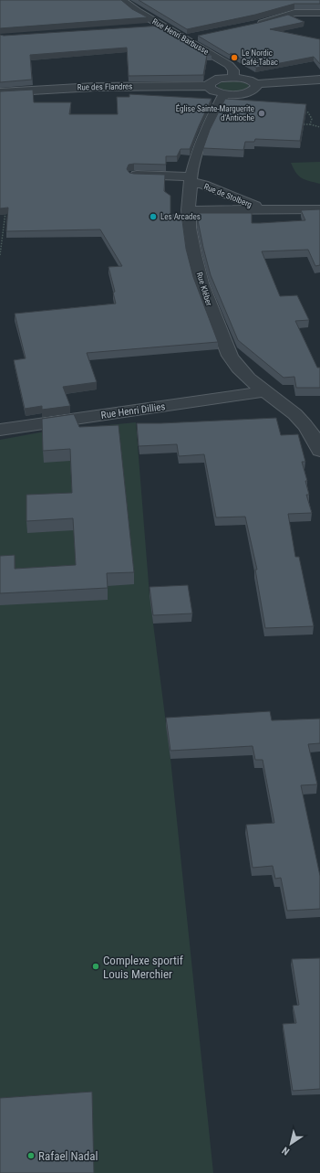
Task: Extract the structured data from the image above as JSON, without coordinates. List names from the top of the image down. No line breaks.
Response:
{"streets":{"street":["Rue Henri Barbusse","Rue des Flandres","Rue de Stolberg","Rue Kléber","Rue Henri Dillies"]},"crossings":[["Rue de Stolberg","Rue Kléber"],["Rue Kléber","Rue Henri Dillies"]],"places":["Le Nordic Café-Tabac","Église Sainte-Marguerite d'Antioche","Les Arcades","Complexe sportif Louis Merchier","Rafael Nadal"],"north":"bottom left"}
